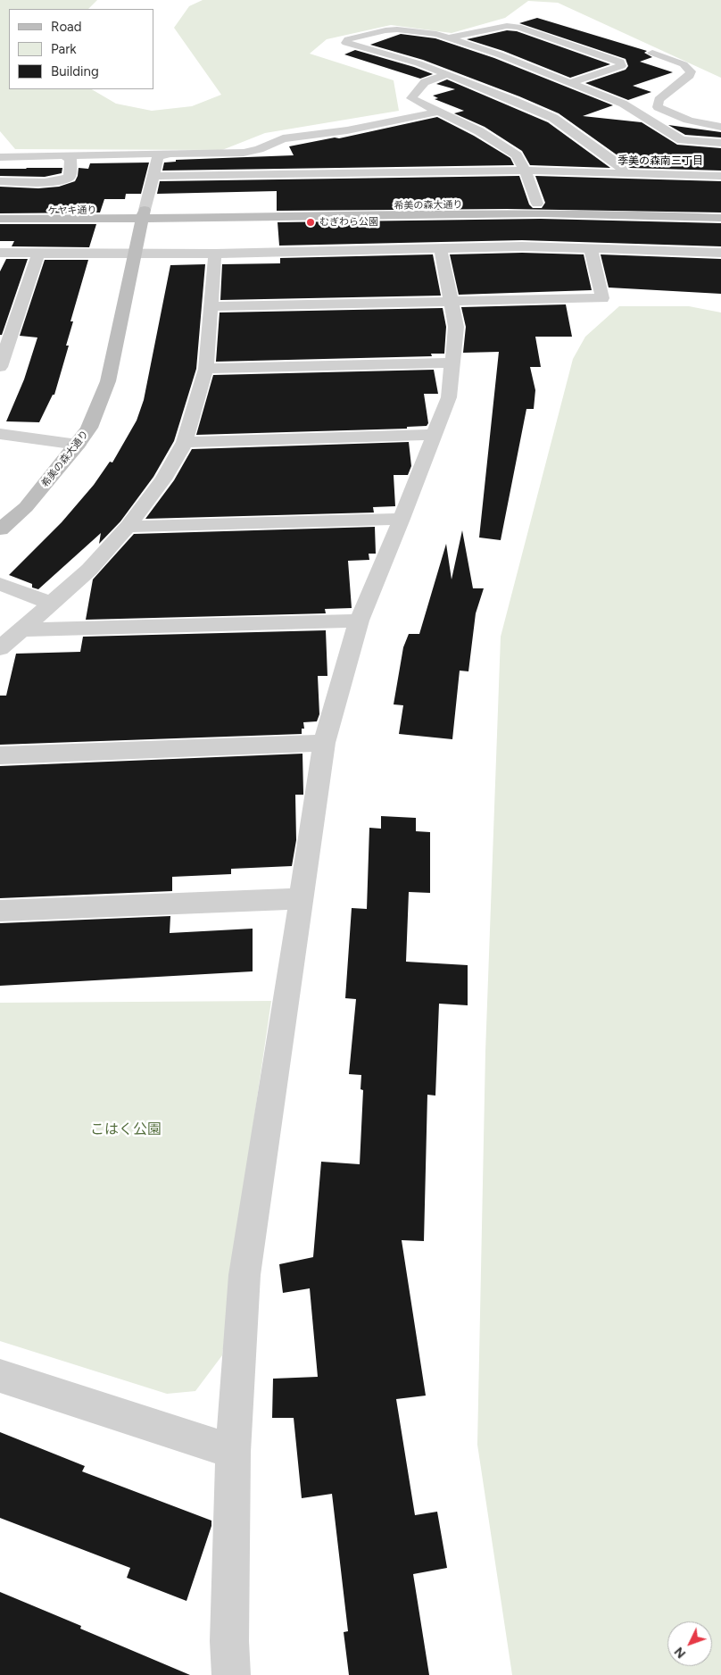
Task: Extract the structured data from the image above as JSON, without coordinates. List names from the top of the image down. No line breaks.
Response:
{"streets":{"street":["希美の森大通り","ケヤキ通り"]},"crossings":[["希美の森大通り","ケヤキ通り"]],"districts":["季美の森南三丁目"],"parks":["こはく公園"],"places":["むぎわら公園"],"legend":["Road","Park","Building"],"north":"bottom left"}
